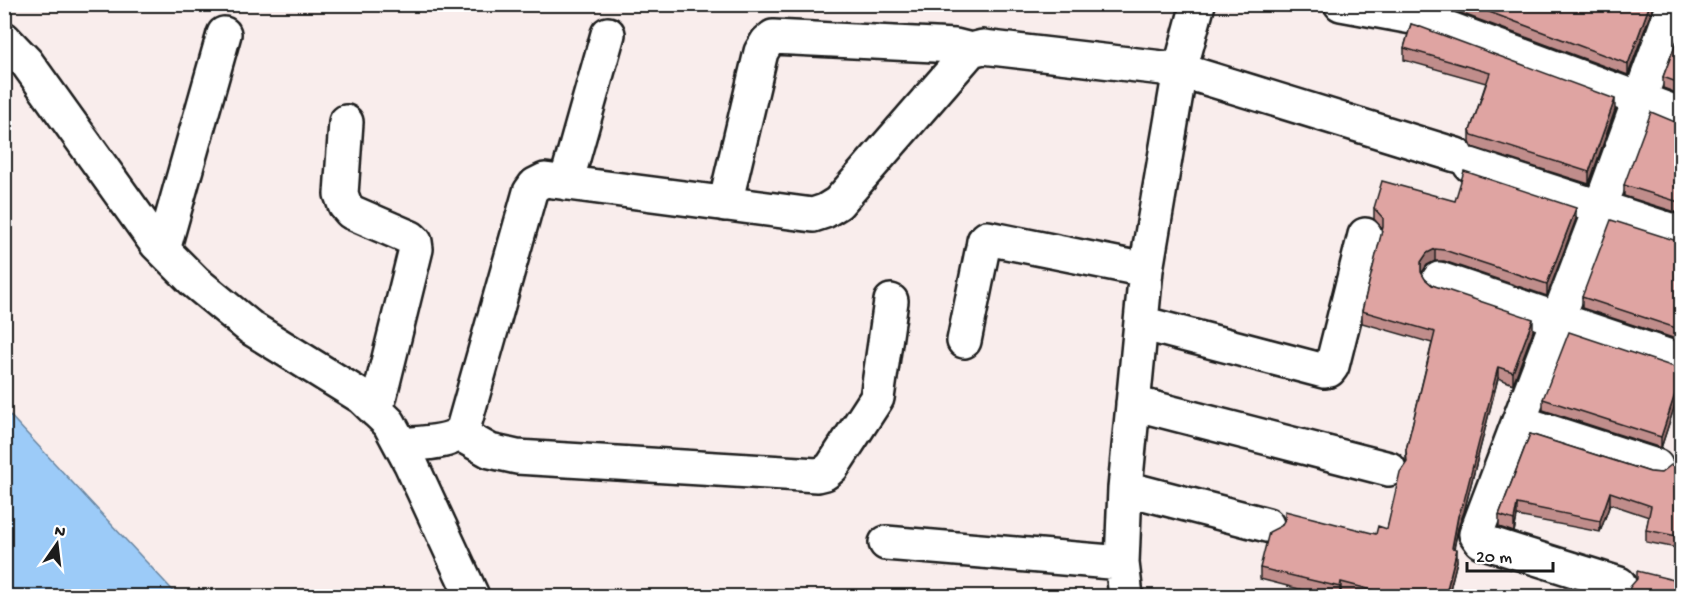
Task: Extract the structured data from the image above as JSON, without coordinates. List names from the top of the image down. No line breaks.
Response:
{"scale_bar":"20 m","north":"top"}
